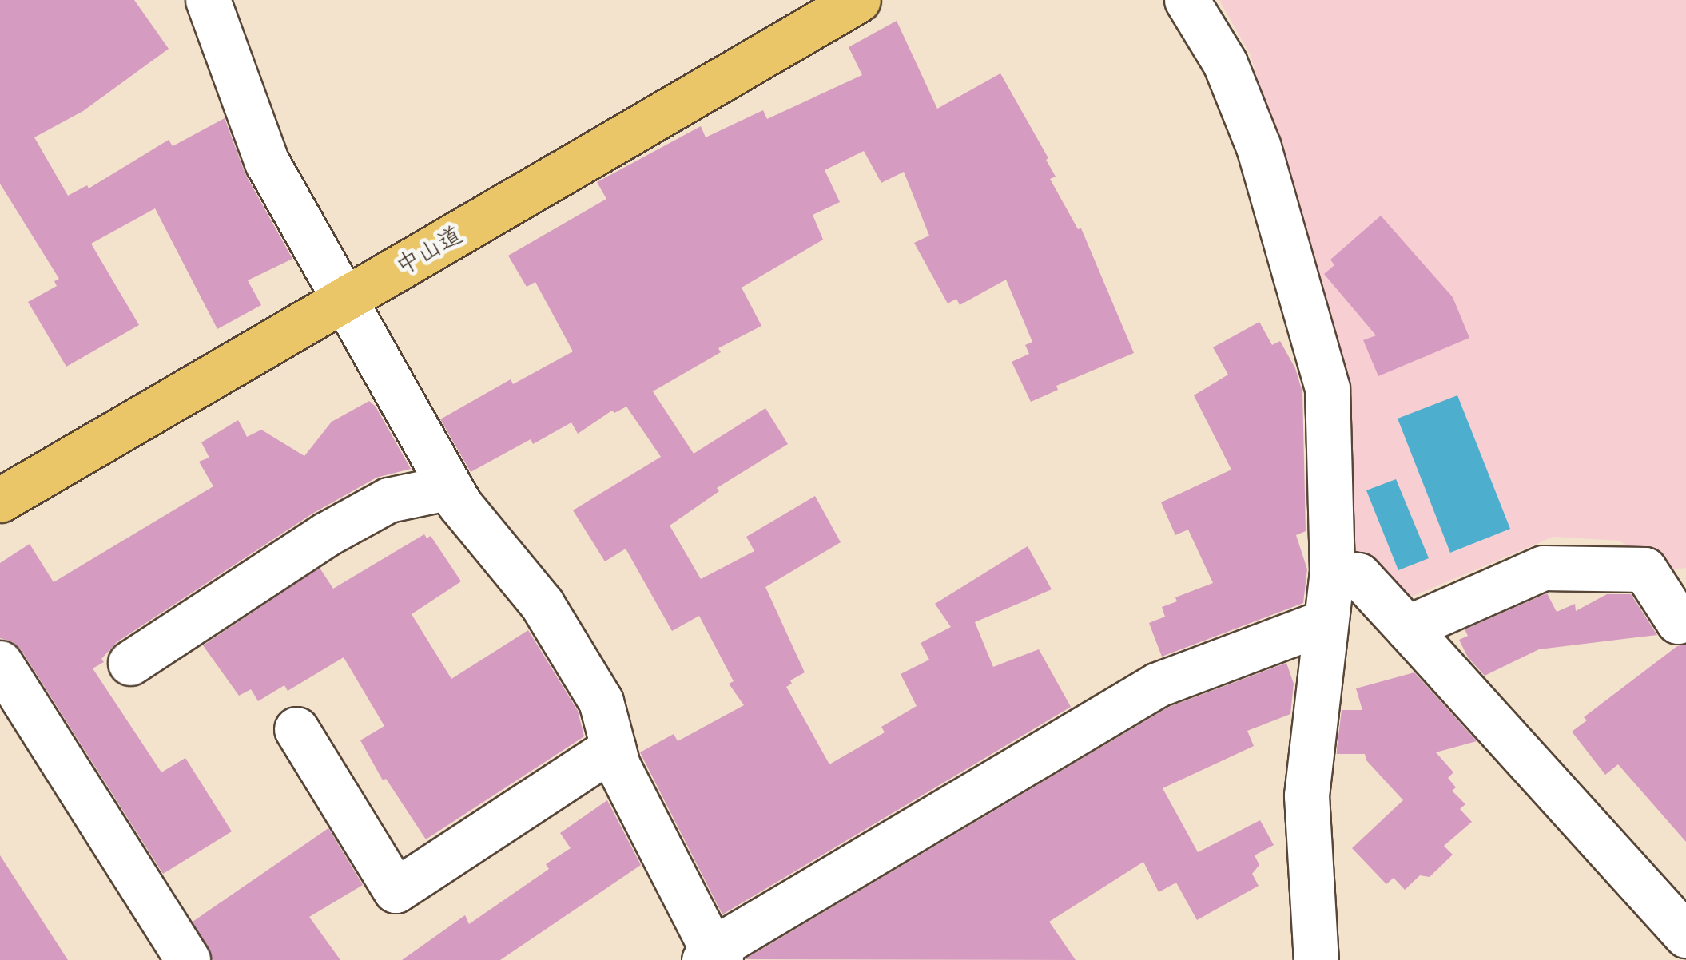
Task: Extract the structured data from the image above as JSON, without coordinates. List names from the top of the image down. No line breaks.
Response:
{"streets":{"highway":["中山道"]}}
